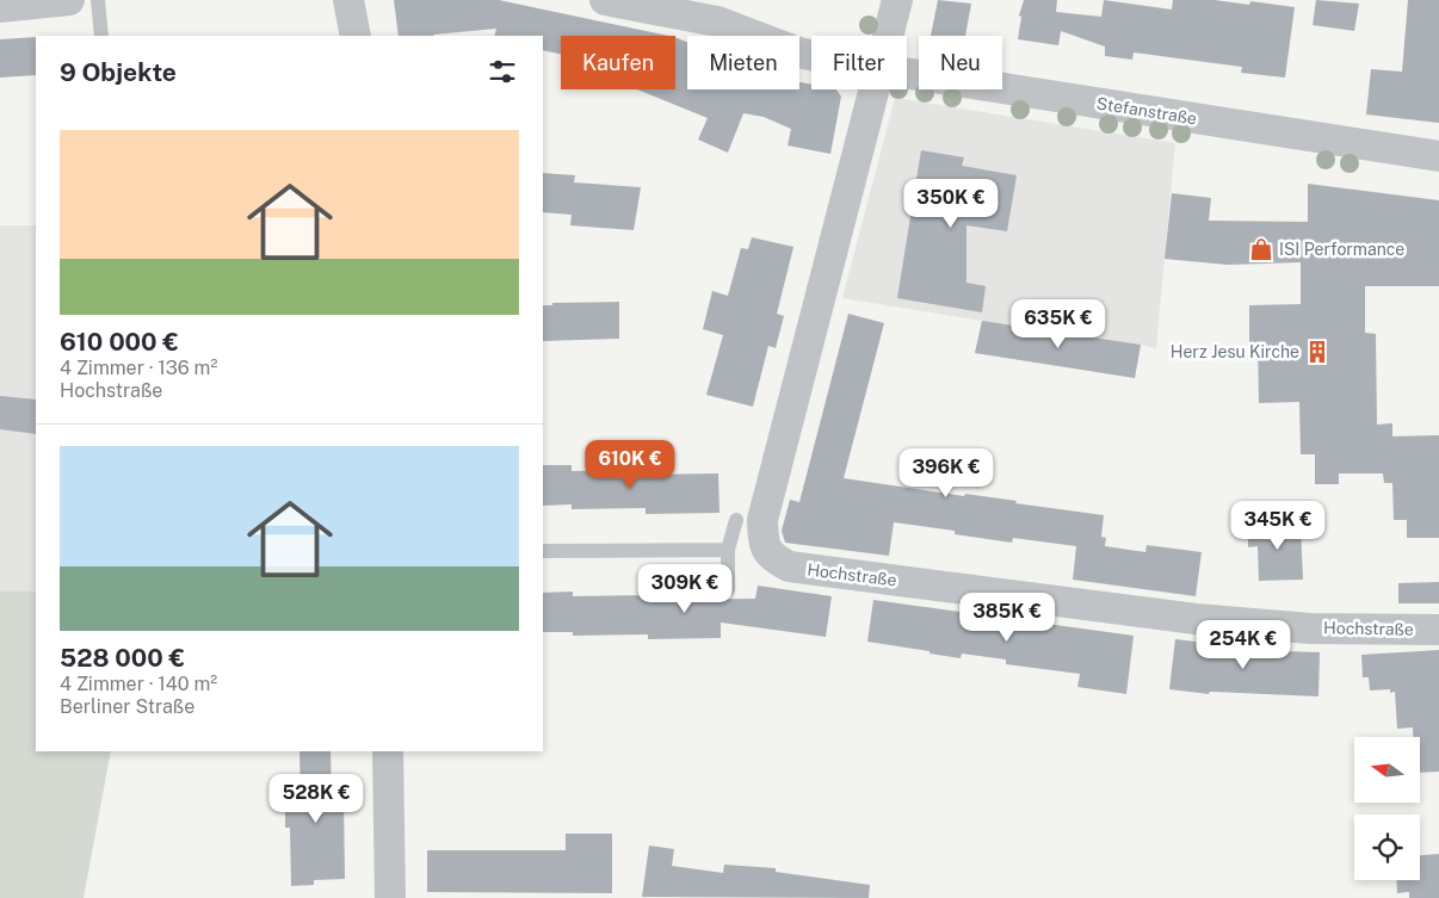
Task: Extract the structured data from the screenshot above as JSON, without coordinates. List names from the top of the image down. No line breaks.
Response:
{"streets":{"street":["Stefanstraße","Hochstraße"]},"places":{"shop":["ISI Performance"],"building":["Herz Jesu Kirche"]},"north":"left","page":{"chip":["Kaufen","Mieten","Filter","Neu"],"heading":"9 Objekte","list":[{"name":"610 000 €","note":"4 Zimmer · 136 m² · Hochstraße"},{"name":"528 000 €","note":"4 Zimmer · 140 m² · Berliner Straße"}],"price":["350K €","635K €","610K €","396K €","345K €","309K €","385K €","254K €","528K €"]}}
